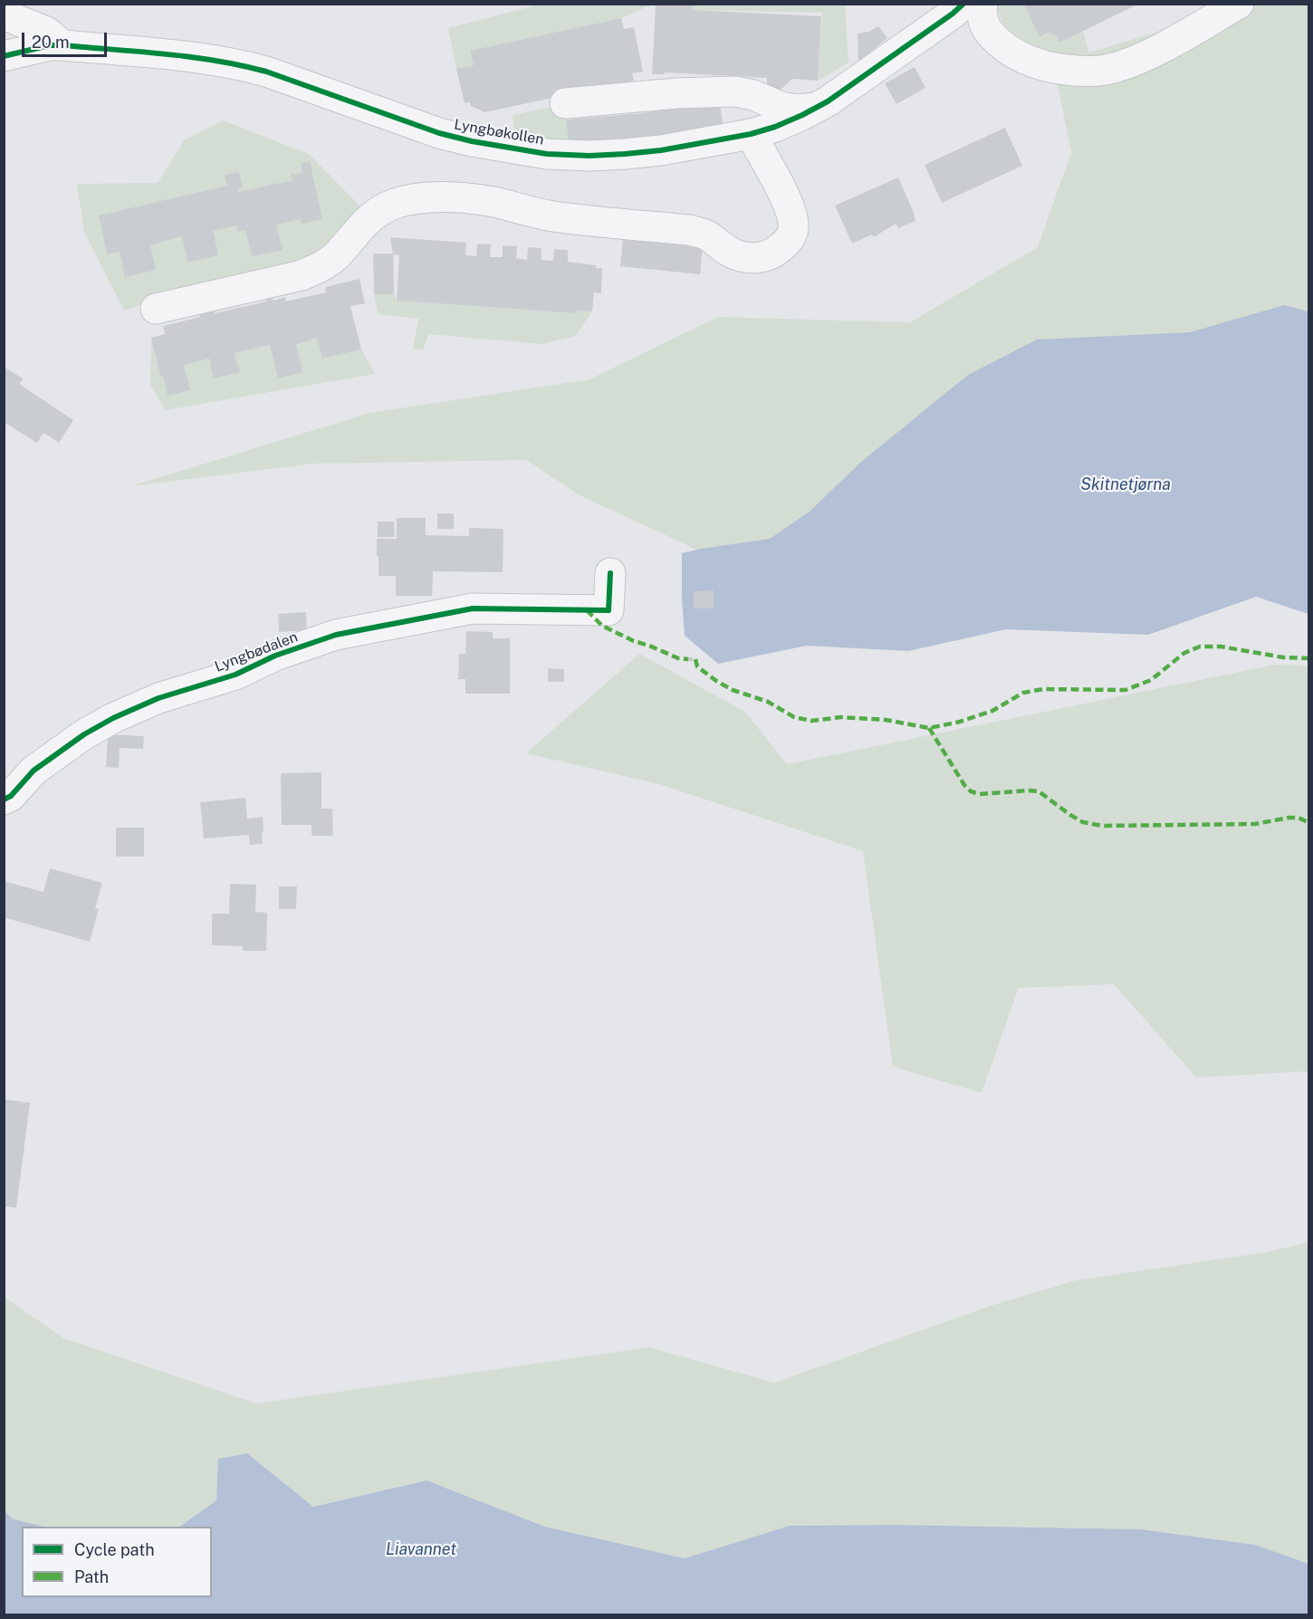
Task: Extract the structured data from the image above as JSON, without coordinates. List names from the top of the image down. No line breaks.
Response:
{"streets":{"street":["Lyngbøkollen","Lyngbødalen"]},"water":["Skitnetjørna","Liavannet"],"legend":["Cycle path","Path"],"scale_bar":"20 m"}
